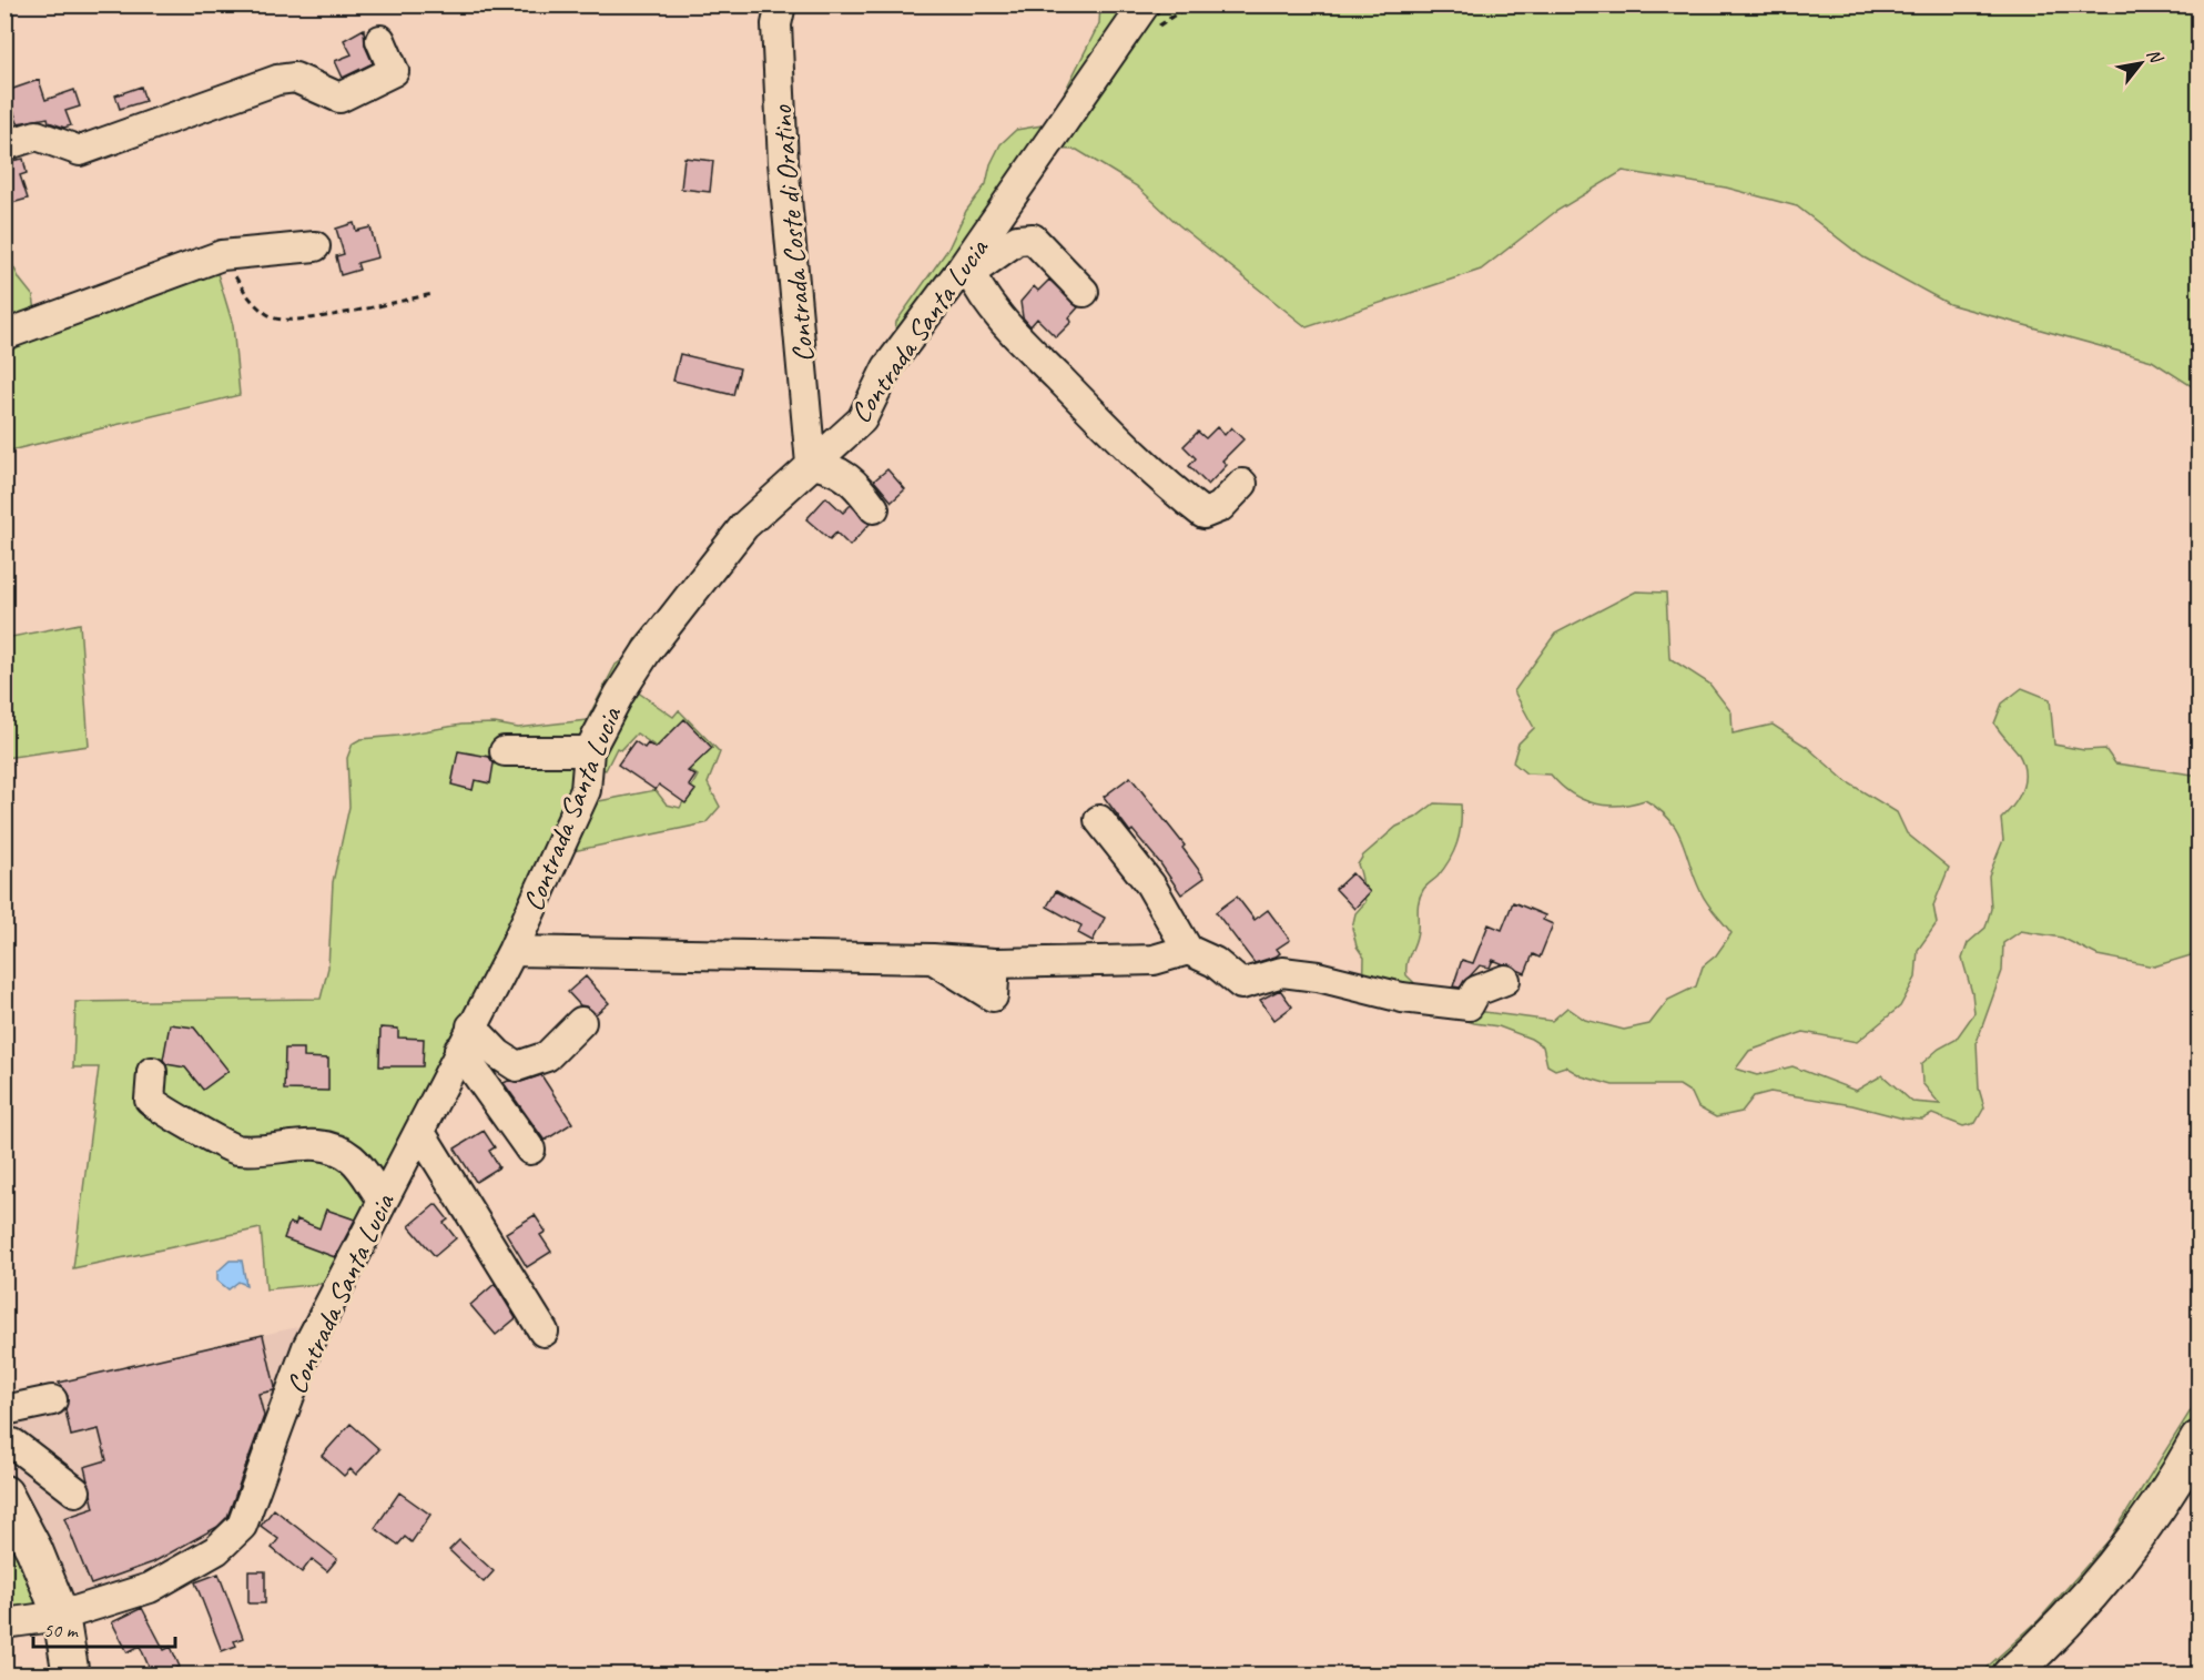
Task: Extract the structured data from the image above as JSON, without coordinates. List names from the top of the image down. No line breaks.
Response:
{"streets":{"street":["Contrada Coste di Oratino","Contrada Santa Lucia"]},"crossings":[["Contrada Coste di Oratino","Contrada Santa Lucia"]],"scale_bar":"50 m","north":"top right"}
